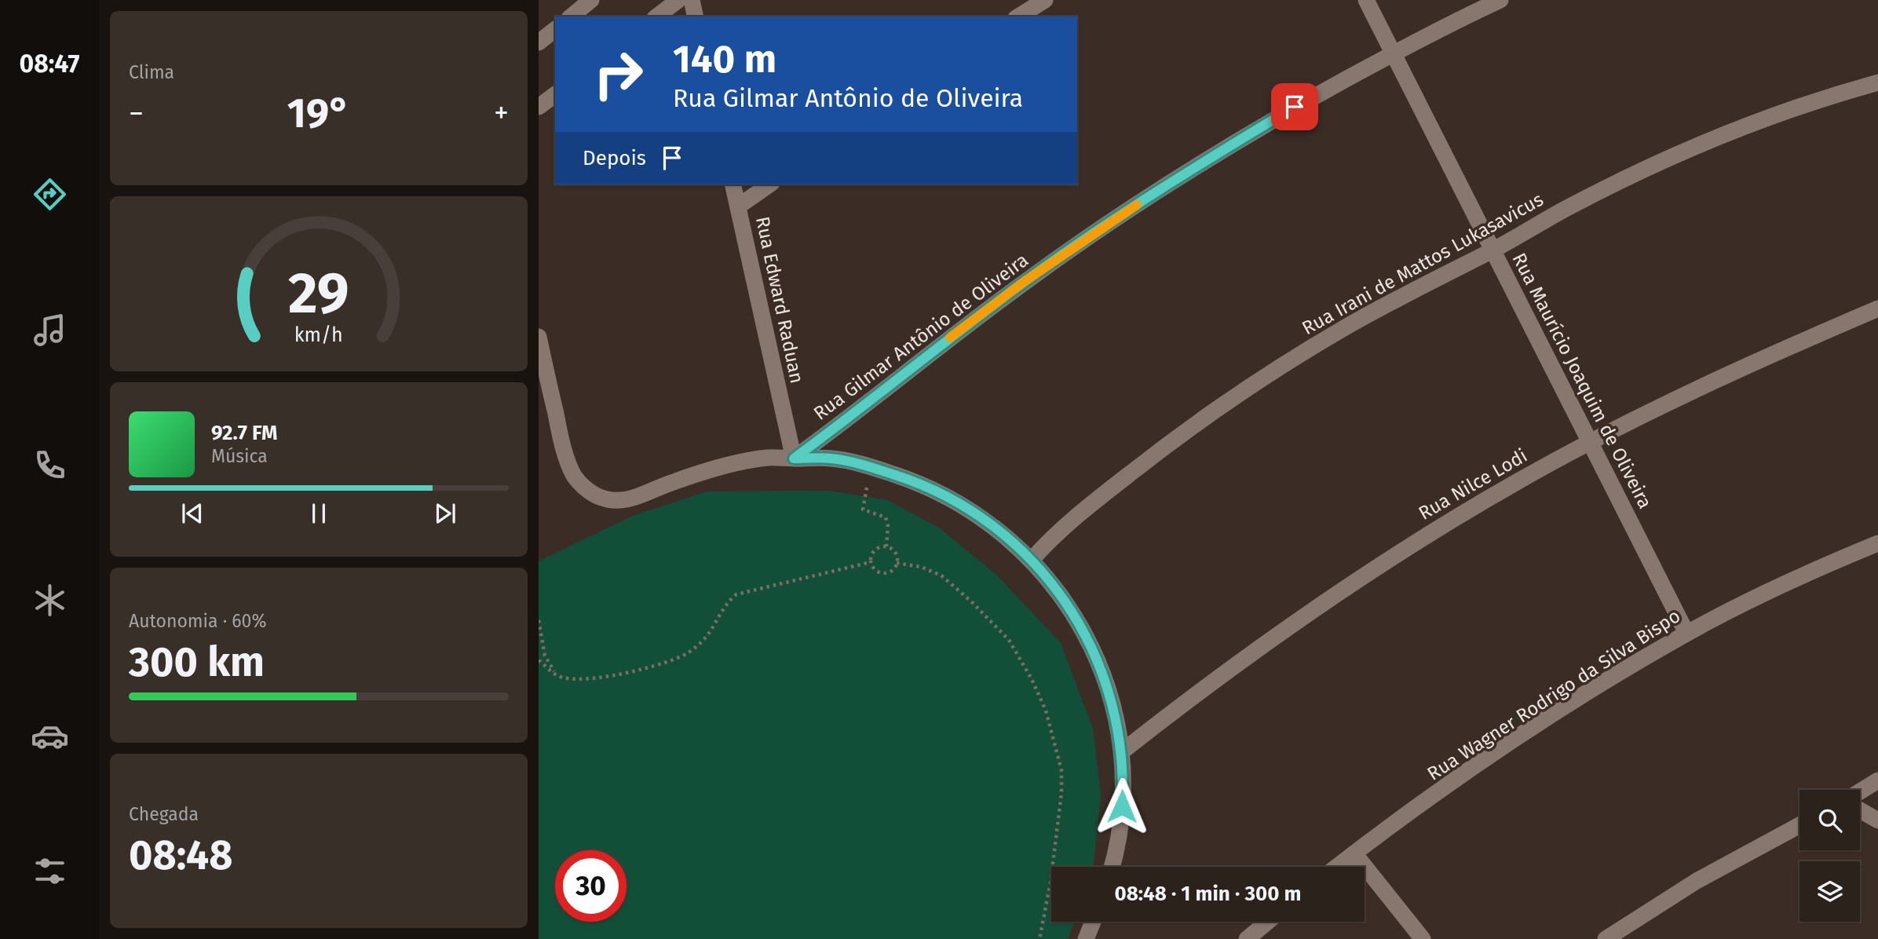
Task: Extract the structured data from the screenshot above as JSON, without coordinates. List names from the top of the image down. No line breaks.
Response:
{"streets":{"street":["Rua Irani de Mattos Lukasavicus","Rua Edward Raduan","Rua Gilmar Antônio de Oliveira","Rua Maurício Joaquim de Oliveira","Rua Nilce Lodi","Rua Wagner Rodrigo da Silva Bispo"]},"crossings":[["Rua Irani de Mattos Lukasavicus","Rua Maurício Joaquim de Oliveira"],["Rua Edward Raduan","Rua Gilmar Antônio de Oliveira"],["Rua Gilmar Antônio de Oliveira","Rua Maurício Joaquim de Oliveira"],["Rua Maurício Joaquim de Oliveira","Rua Nilce Lodi"],["Rua Maurício Joaquim de Oliveira","Rua Wagner Rodrigo da Silva Bispo"]],"page":{"tabs":"08:47","tile":["Clima",["Autonomia · 60%","300 km"],["Chegada","08:48"]],"turn":["140 m","Rua Gilmar Antônio de Oliveira"],"heat":["−","19°","+"],"then":"Depois","song":["92.7 FM","Música"],"limit":"30","trip":"08:48 · 1 min · 300 m","gauge":["29","km/h"]}}
